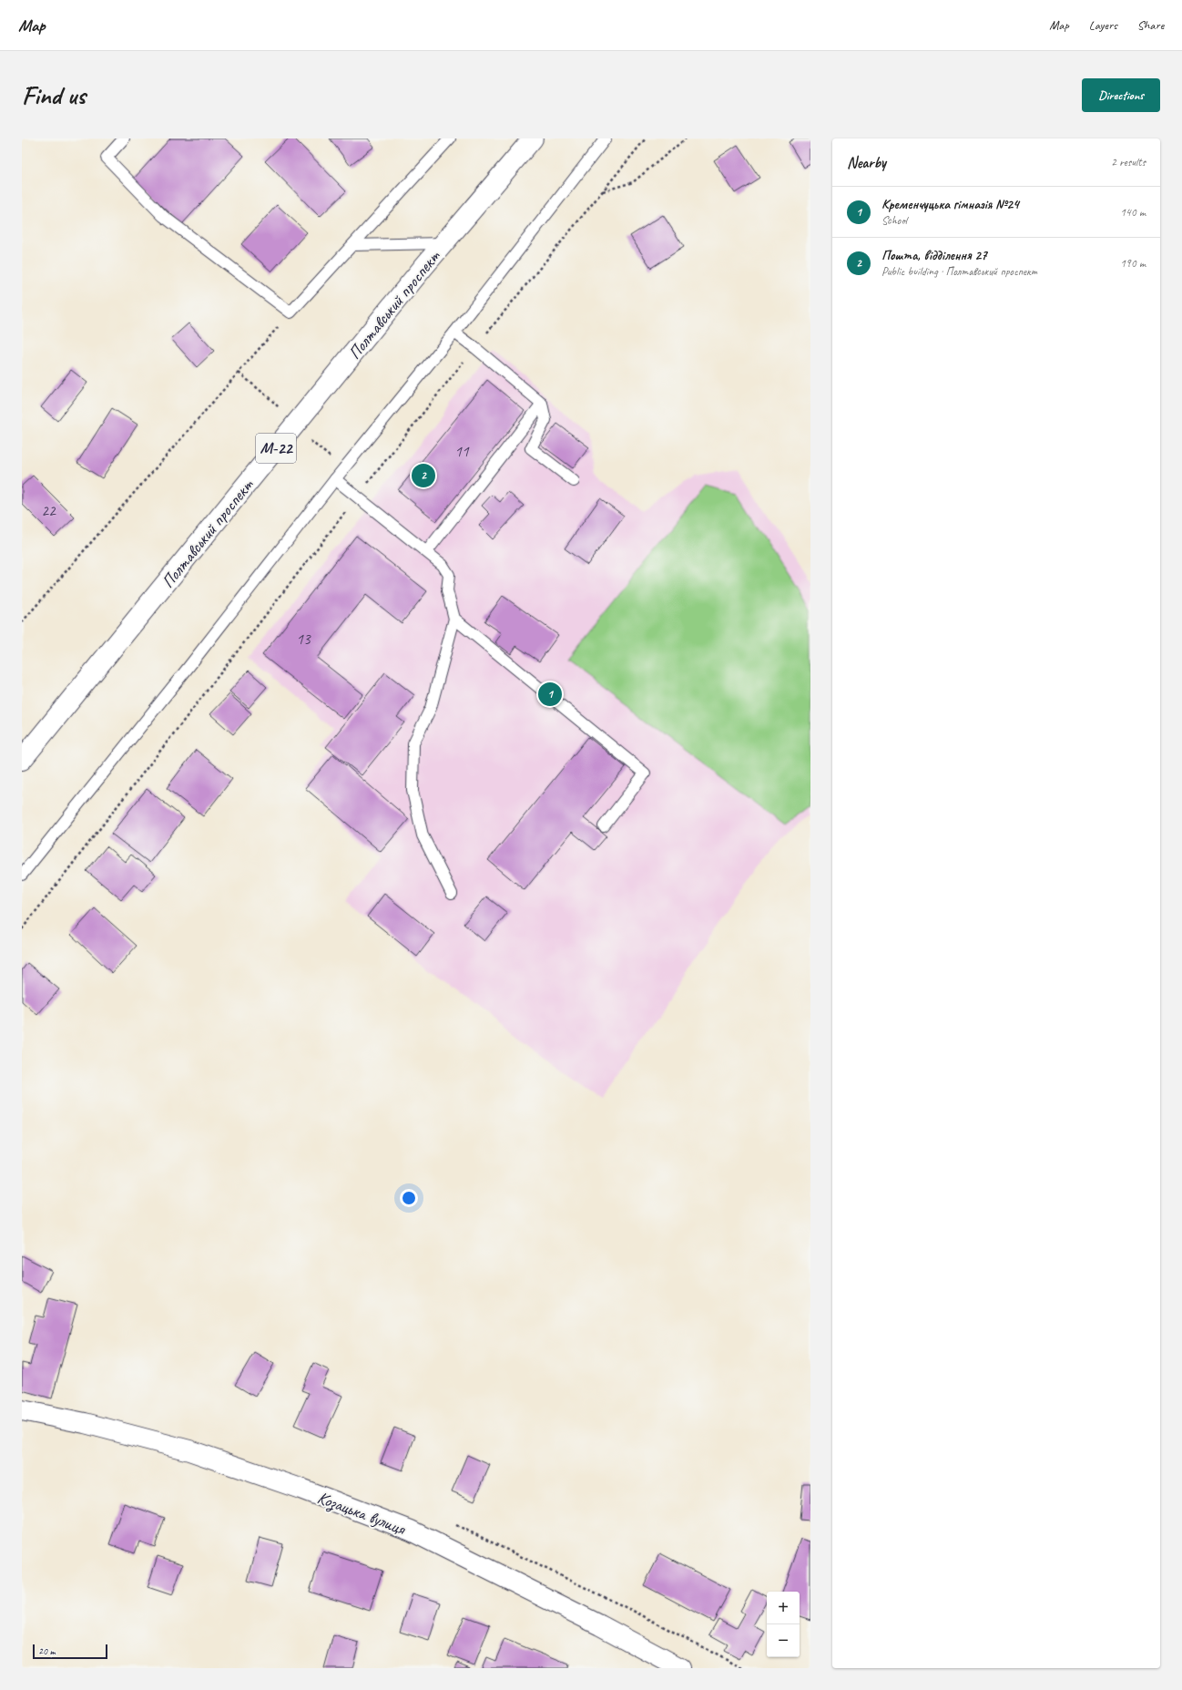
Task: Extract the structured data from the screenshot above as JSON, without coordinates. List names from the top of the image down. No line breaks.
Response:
{"streets":{"main road":["Полтавський проспект","М-22","Козацька вулиця"]},"house_numbers":["11","22","13"],"scale_bar":"20 m","page":{"header":"Map","nav":["Map","Layers","Share"],"buttons":"Directions","title":"Find us","heading":["Nearby","2 results"],"list":[{"mark":"1","name":"Кременчуцька гімназія №24","note":"School","value":"140 m"},{"mark":"2","name":"Пошта, відділення 27","note":"Public building · Полтавський проспект","value":"190 m"}],"pins":["2","1"],"map_buttons":["+","−"],"scale":"20 m"}}
